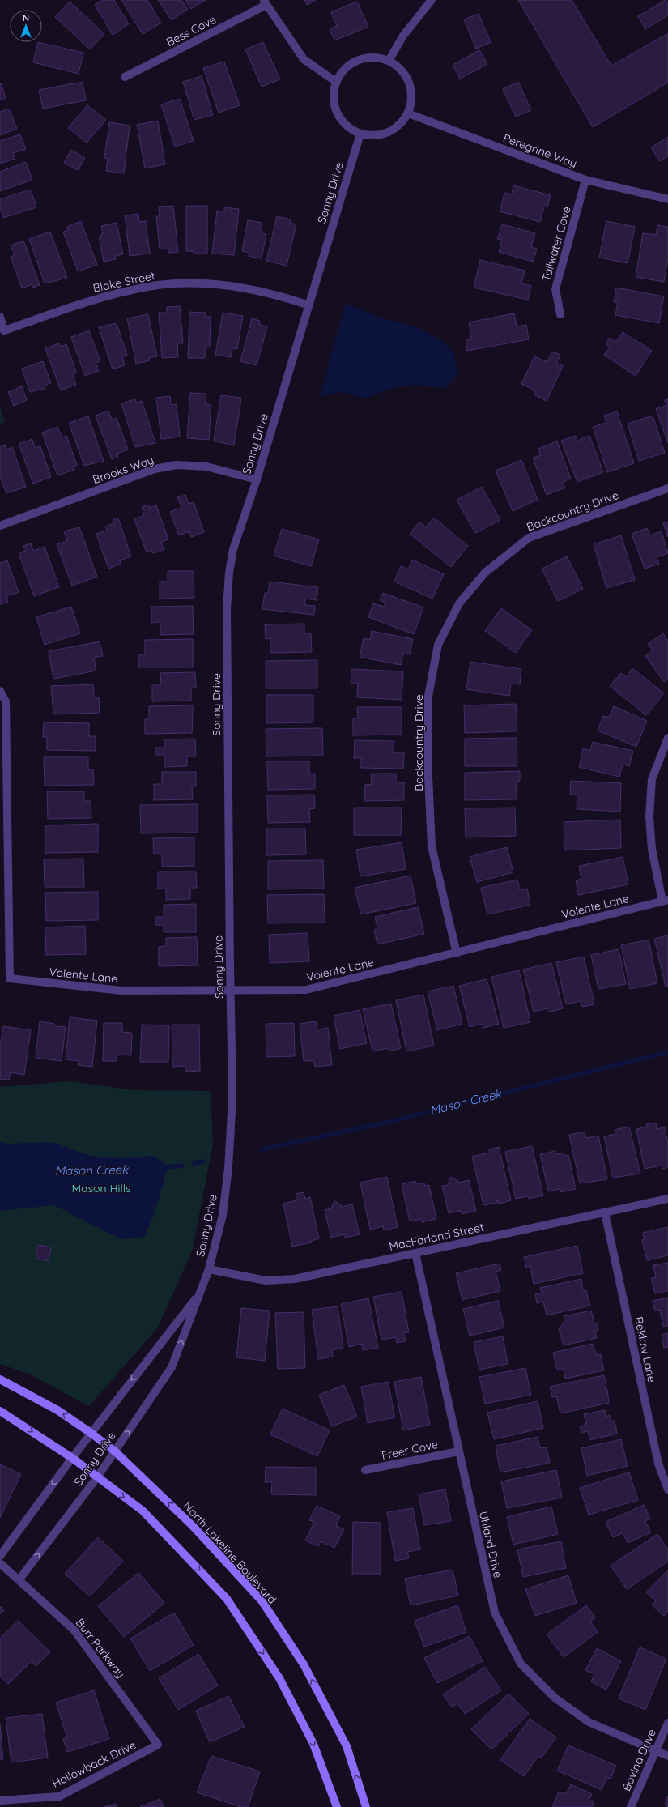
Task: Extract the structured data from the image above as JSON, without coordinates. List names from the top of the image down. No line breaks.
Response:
{"streets":{"main road":["North Lakeline Boulevard"],"street":["Bess Cove","Peregrine Way","Sonny Drive","Tailwater Cove","Blake Street","Brooks Way","Backcountry Drive","Volente Lane","MacFarland Street","Reklaw Lane","Freer Cove","Uhland Drive","Burr Parkway","Bovina Drive","Hollowback Drive"]},"crossings":[["Peregrine Way","Sonny Drive"],["Peregrine Way","Tailwater Cove"],["Sonny Drive","Blake Street"],["Sonny Drive","Brooks Way"],["Sonny Drive","Volente Lane"],["Sonny Drive","MacFarland Street"],["Sonny Drive","North Lakeline Boulevard"],["Sonny Drive","Burr Parkway"],["Backcountry Drive","Volente Lane"],["MacFarland Street","Reklaw Lane"],["MacFarland Street","Uhland Drive"],["Freer Cove","Uhland Drive"],["Uhland Drive","Bovina Drive"],["Burr Parkway","Hollowback Drive"]],"water":["Mason Creek"],"parks":["Mason Hills"],"north":"top"}
